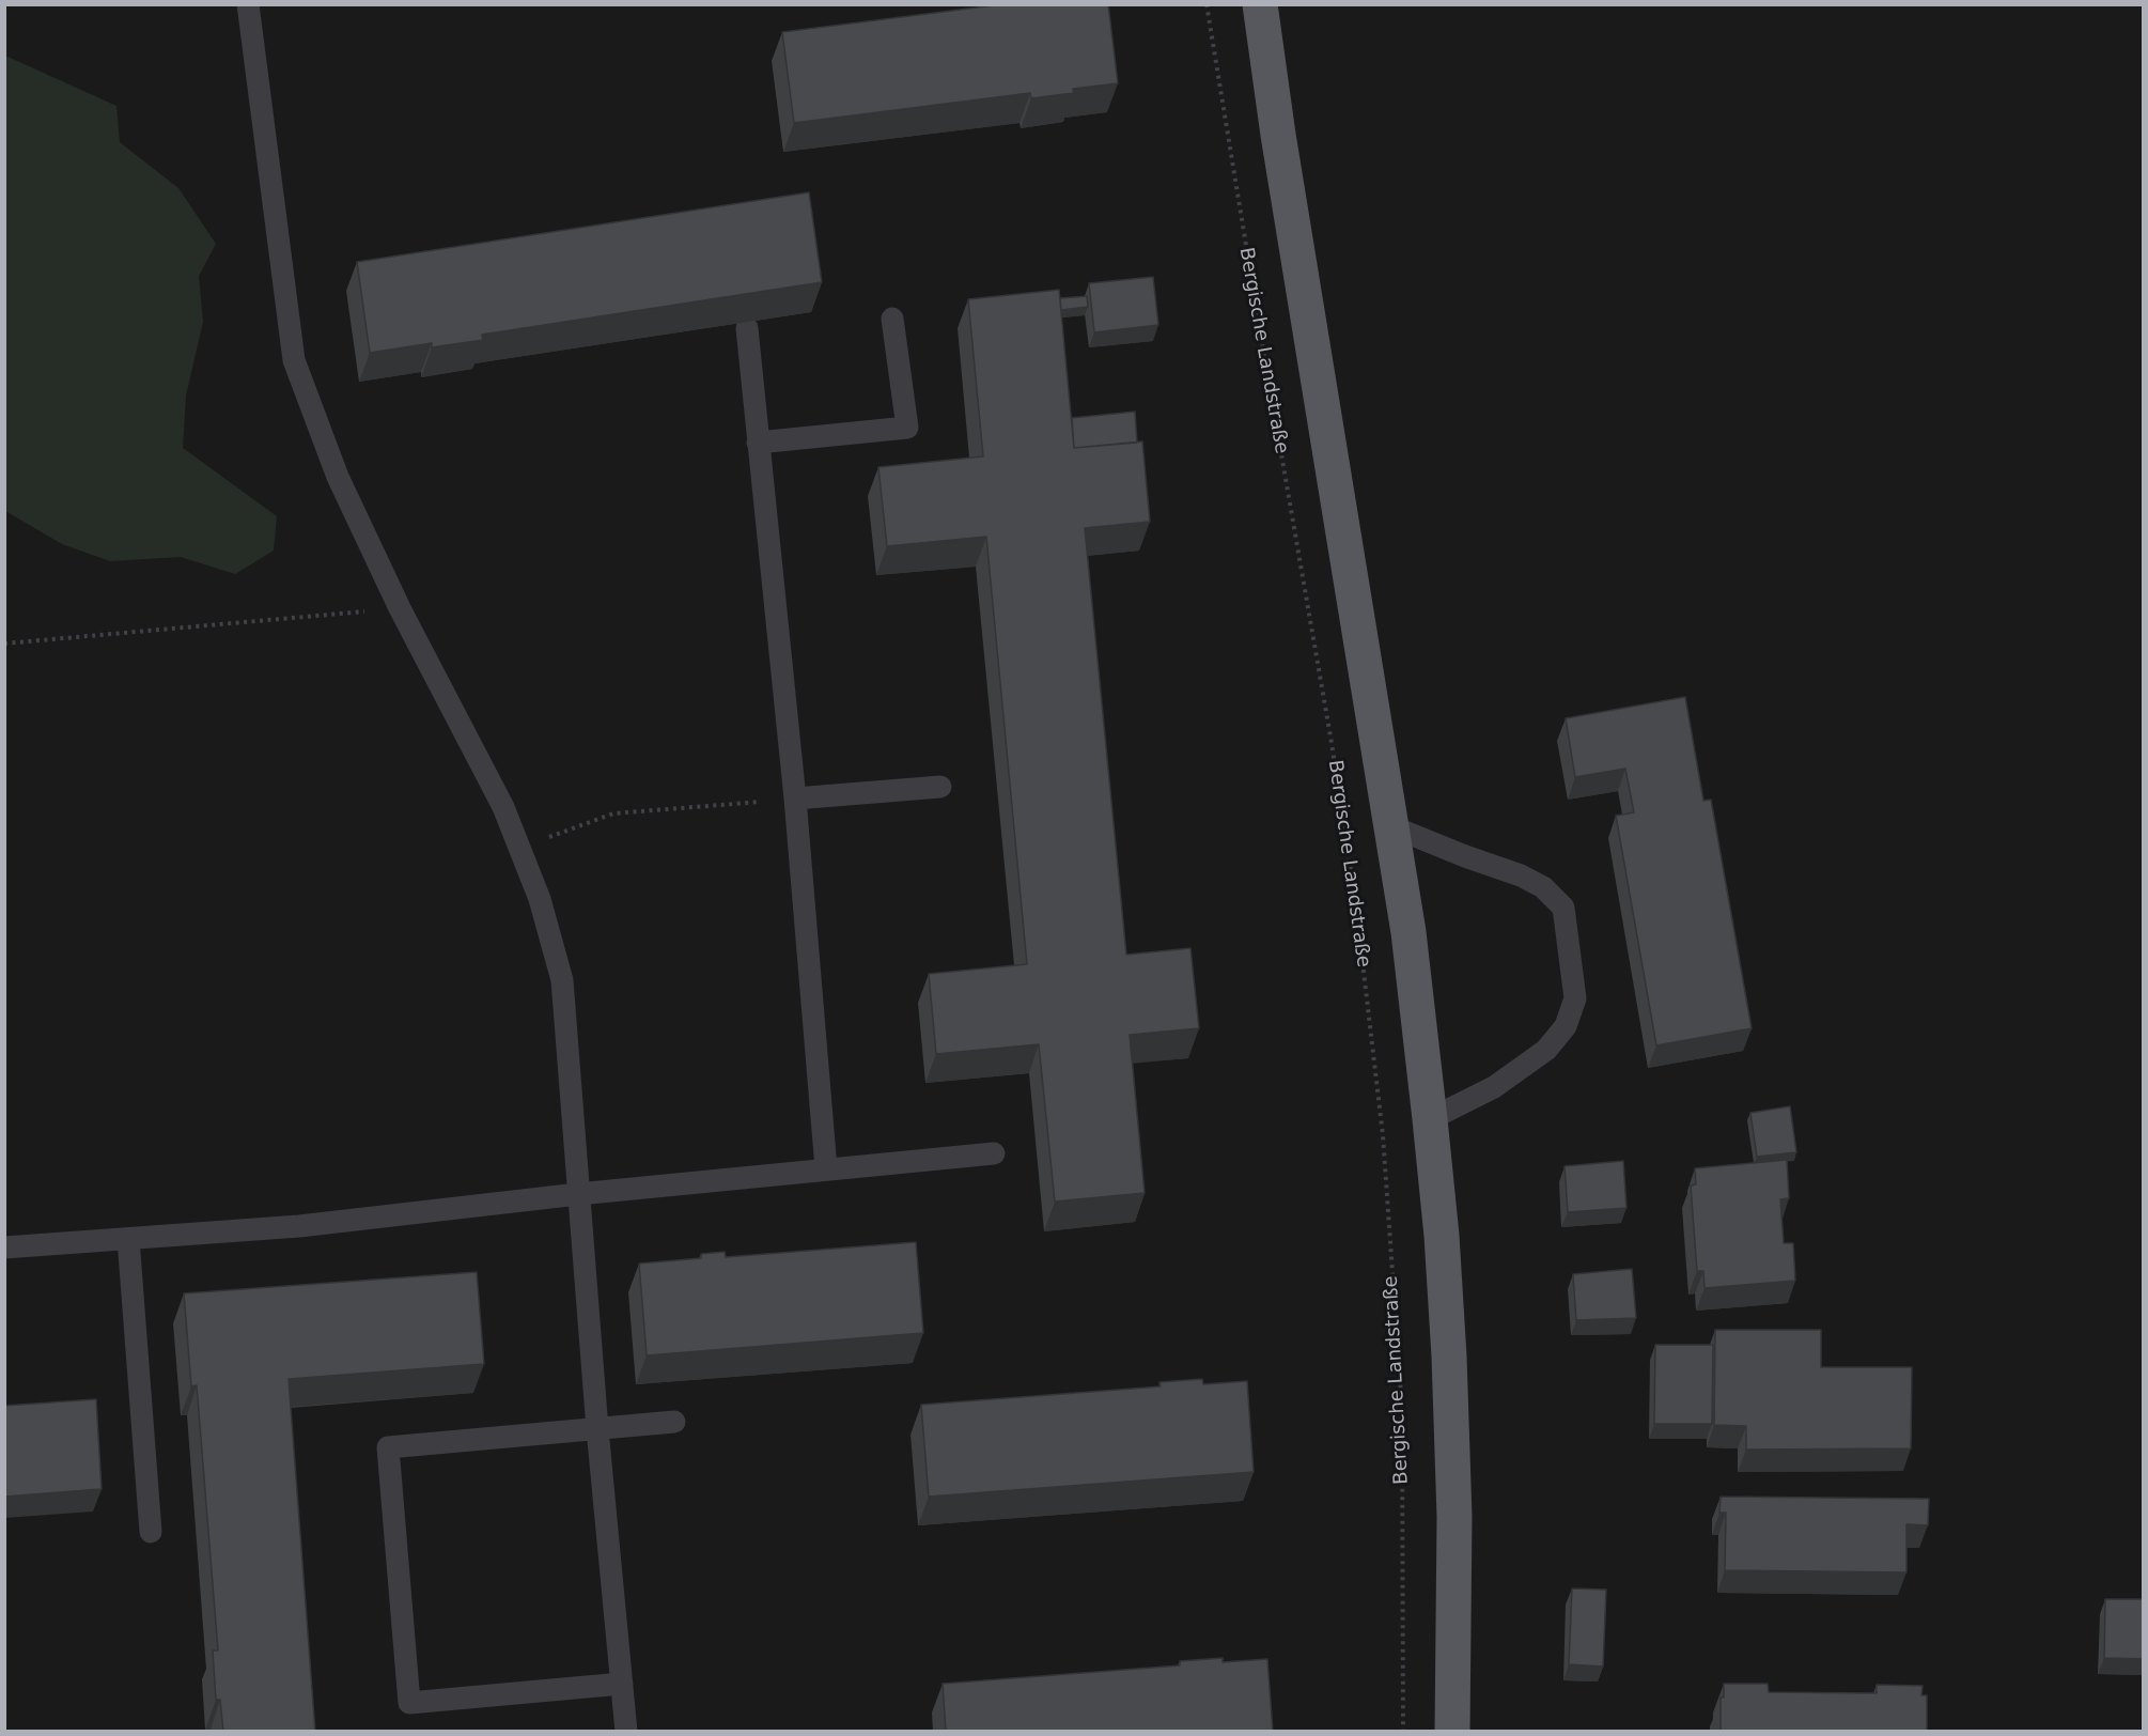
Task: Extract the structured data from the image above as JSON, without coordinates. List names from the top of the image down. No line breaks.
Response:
{"streets":{"path":["Bergische Landstraße"]}}
